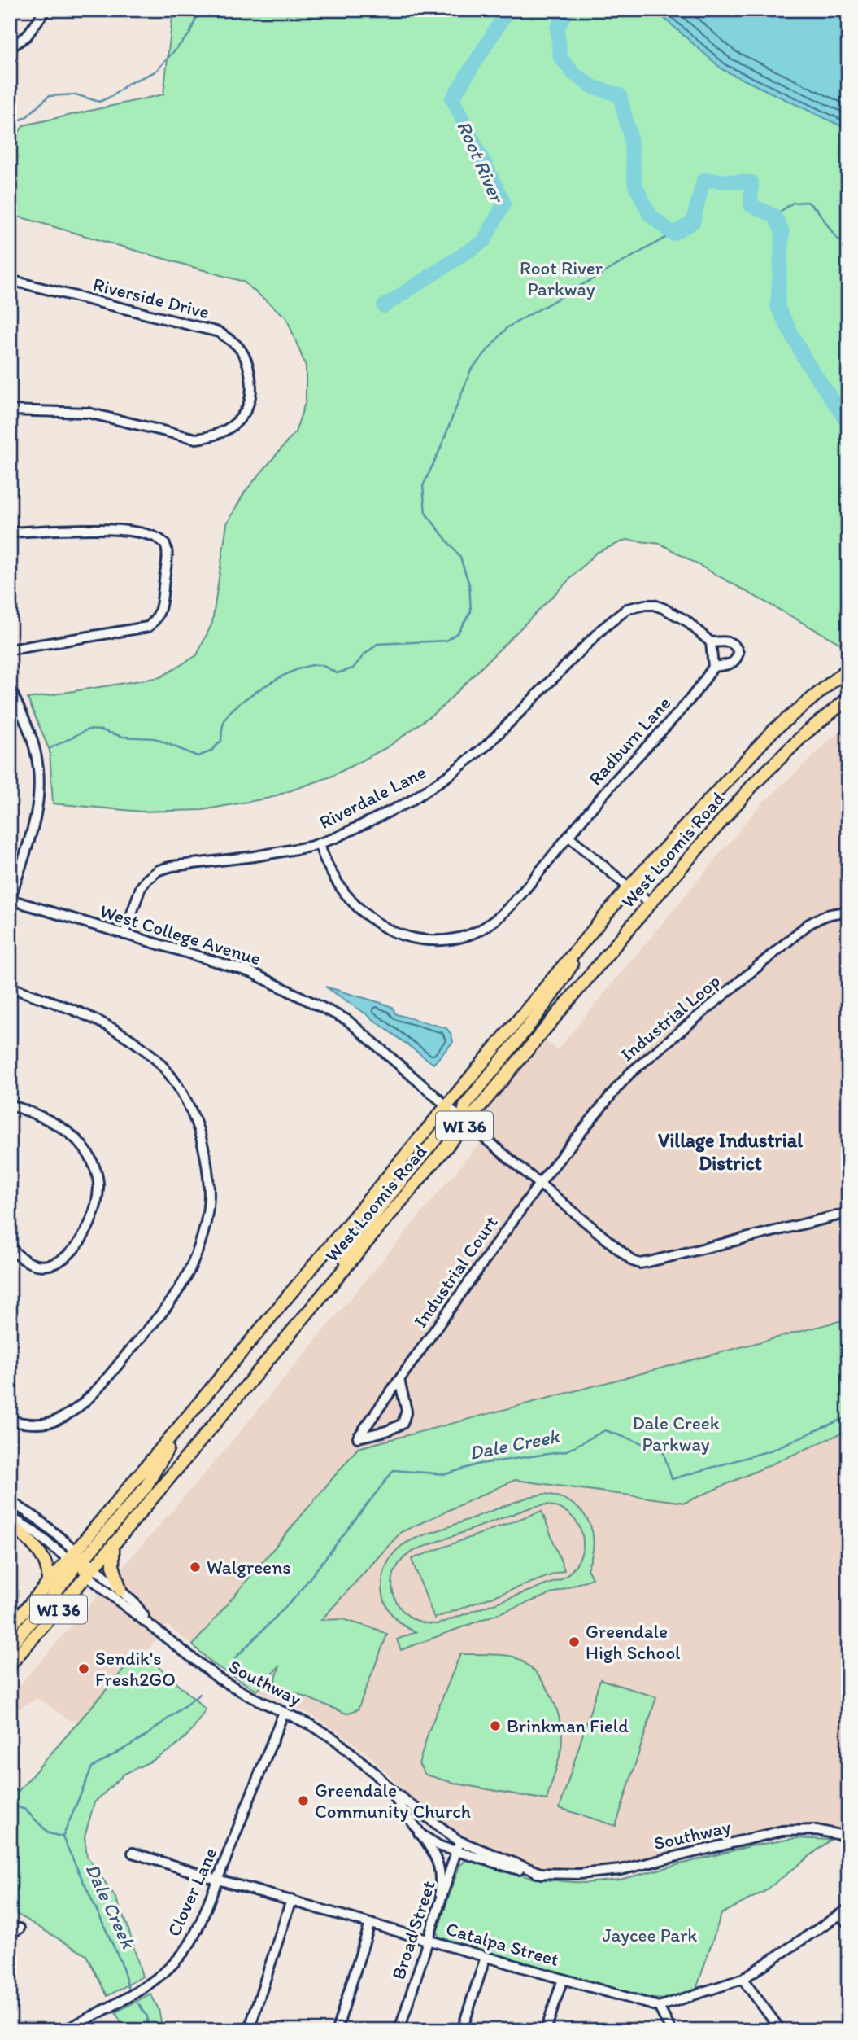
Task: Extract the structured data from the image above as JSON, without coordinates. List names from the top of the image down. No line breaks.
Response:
{"streets":{"main road":["West Loomis Road","WI 36"],"street":["Riverside Drive","Radburn Lane","Riverdale Lane","West College Avenue","Industrial Loop","Industrial Court","Southway","Clover Lane","Broad Street","Catalpa Street"]},"crossings":[["Radburn Lane","Riverdale Lane"],["Riverdale Lane","West College Avenue"],["West Loomis Road","West College Avenue"],["West Loomis Road","Southway"],["Industrial Loop","Industrial Court"],["Southway","Clover Lane"],["Southway","Broad Street"],["Clover Lane","Catalpa Street"],["Broad Street","Catalpa Street"]],"districts":["Village Industrial District"],"water":["Root River","Dale Creek"],"parks":["Root River Parkway","Dale Creek Parkway","Jaycee Park"],"places":["Walgreens","Greendale High School","Sendik's Fresh2GO","Brinkman Field","Greendale Community Church"]}
